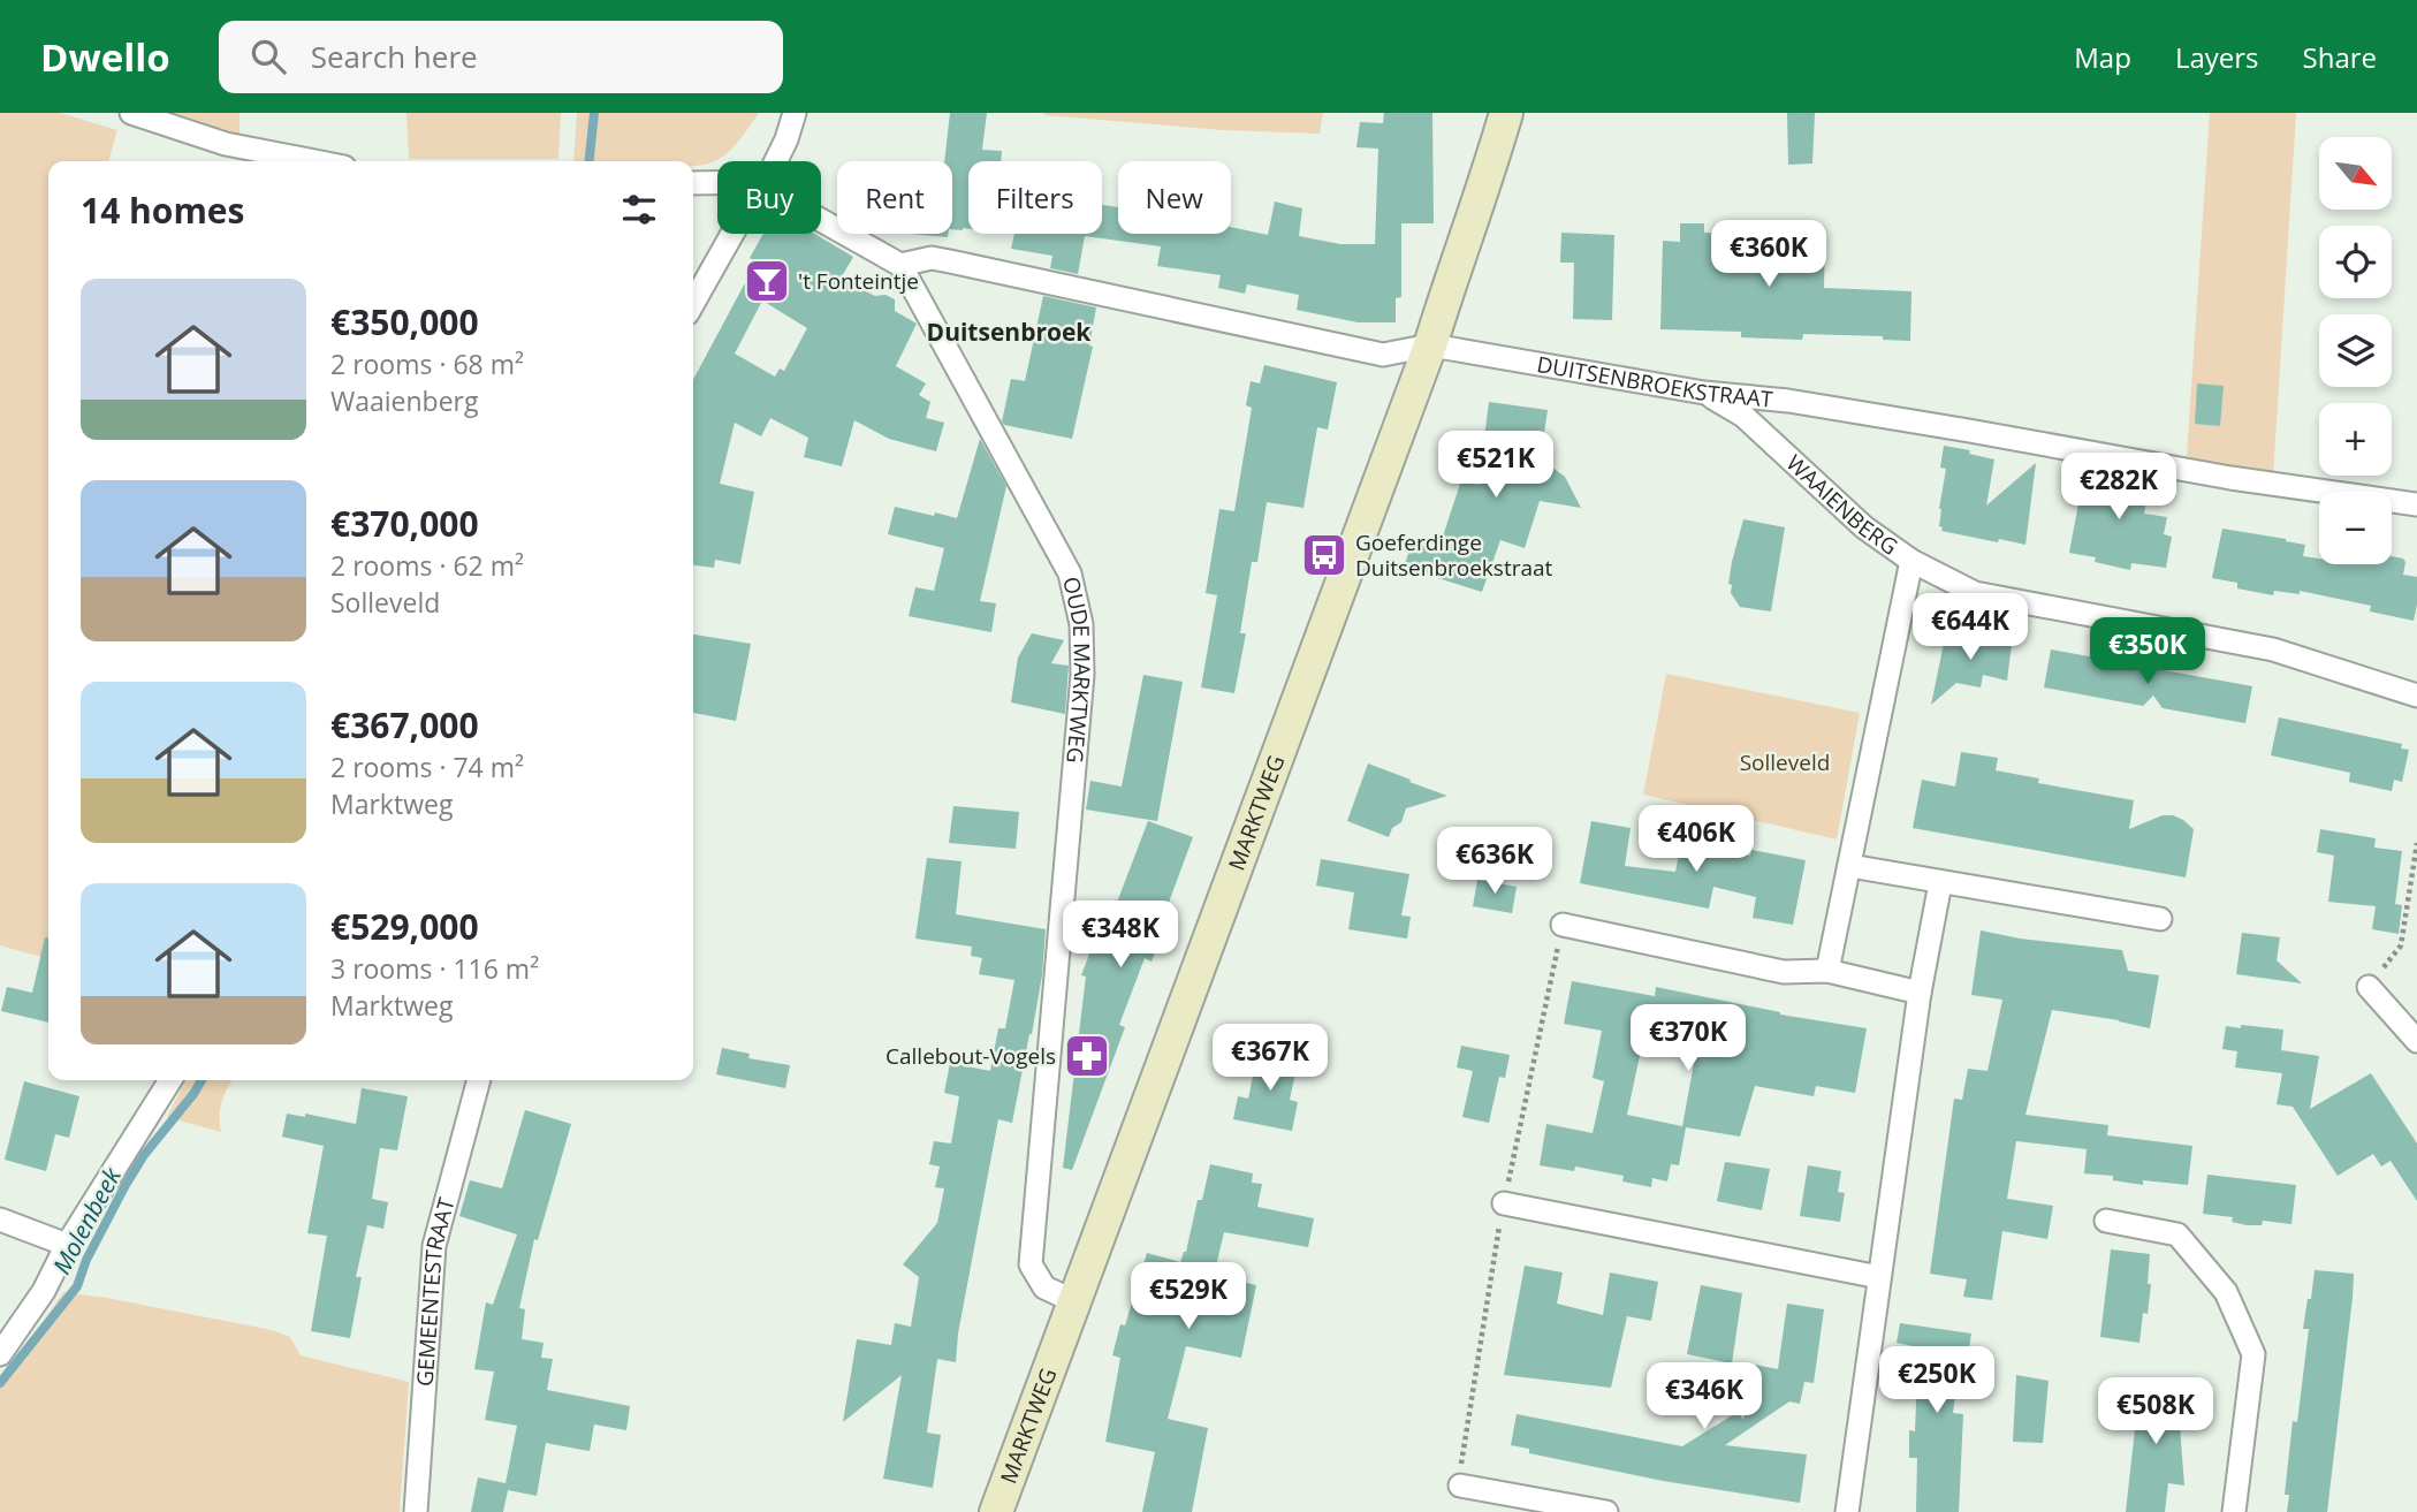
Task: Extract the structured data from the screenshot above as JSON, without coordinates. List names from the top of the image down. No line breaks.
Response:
{"streets":{"street":["DUITSENBROEKSTRAAT","WAAIENBERG","OUDE MARKTWEG","MARKTWEG","GEMEENTESTRAAT"]},"crossings":[["DUITSENBROEKSTRAAT","WAAIENBERG"],["DUITSENBROEKSTRAAT","OUDE MARKTWEG"],["DUITSENBROEKSTRAAT","MARKTWEG"],["OUDE MARKTWEG","MARKTWEG"]],"districts":["Duitsenbroek"],"water":["Molenbeek"],"parks":["Solleveld"],"places":{"bar":["'t Fonteintje"],"bus stop":["Goeferdinge Duitsenbroekstraat"],"pharmacy":["Callebout-Vogels"]},"north":"bottom right","page":{"header":"Dwello","search":"Search here","nav":["Map","Layers","Share"],"map_buttons":["+","−"],"chip":["Buy","Rent","Filters","New"],"heading":"14 homes","price":["€360K","€521K","€282K","€644K","€350K","€406K","€636K","€348K","€370K","€367K","€529K","€250K","€346K","€508K"],"list":[{"name":"€350,000","note":"2 rooms · 68 m² · Waaienberg"},{"name":"€370,000","note":"2 rooms · 62 m² · Solleveld"},{"name":"€367,000","note":"2 rooms · 74 m² · Marktweg"},{"name":"€529,000","note":"3 rooms · 116 m² · Marktweg"}]}}
